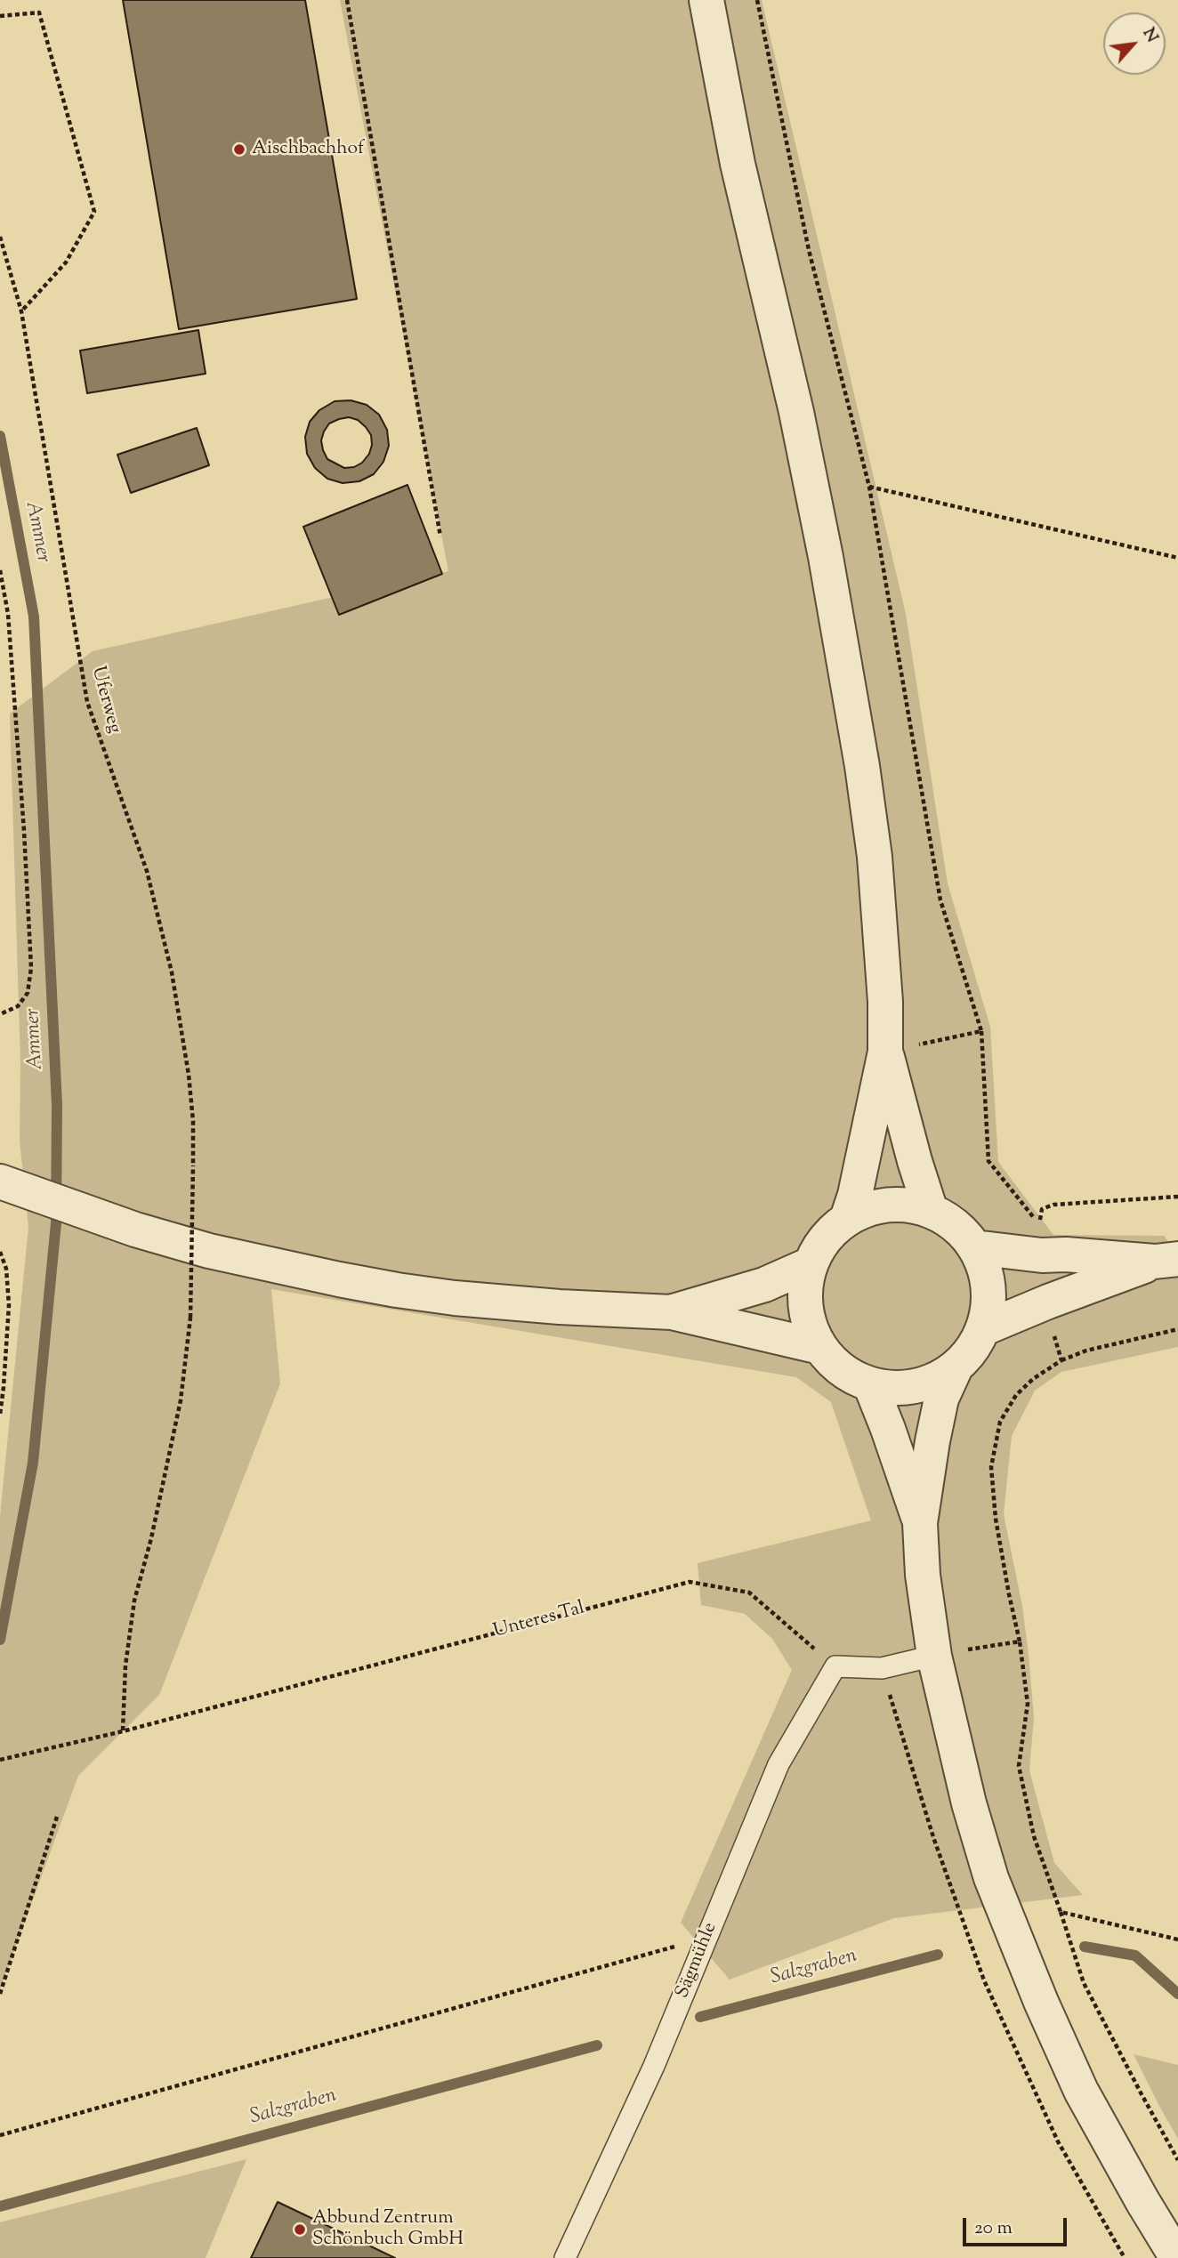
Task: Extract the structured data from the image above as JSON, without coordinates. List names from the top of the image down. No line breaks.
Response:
{"streets":{"lane":["Sägmühle"],"path":["Uferweg","Unteres Tal"]},"crossings":[["Uferweg","Unteres Tal"],["Unteres Tal","Sägmühle"]],"water":["Ammer","Salzgraben"],"places":["Aischbachhof","Abbund Zentrum Schönbuch GmbH"],"scale_bar":"20 m","north":"top right"}
